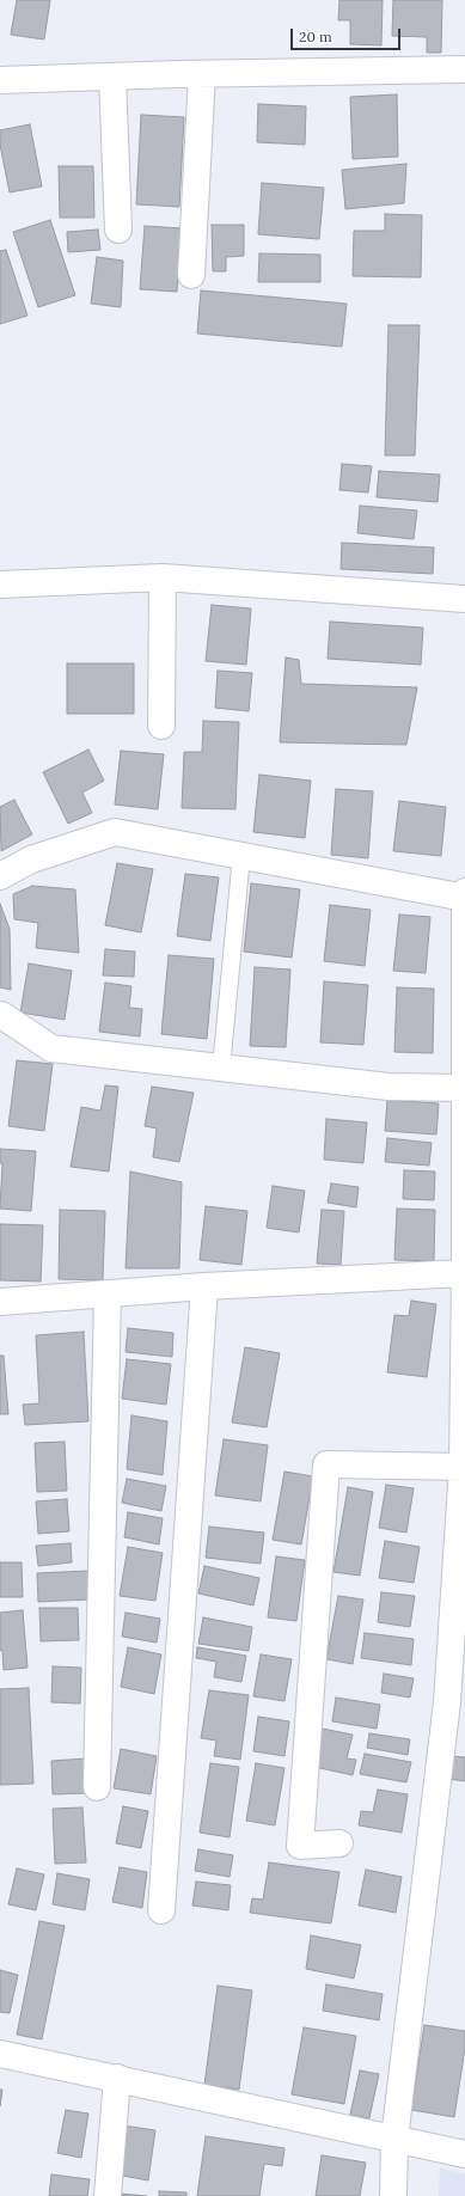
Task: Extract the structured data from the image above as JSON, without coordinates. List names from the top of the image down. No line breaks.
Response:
{"scale_bar":"20 m"}
